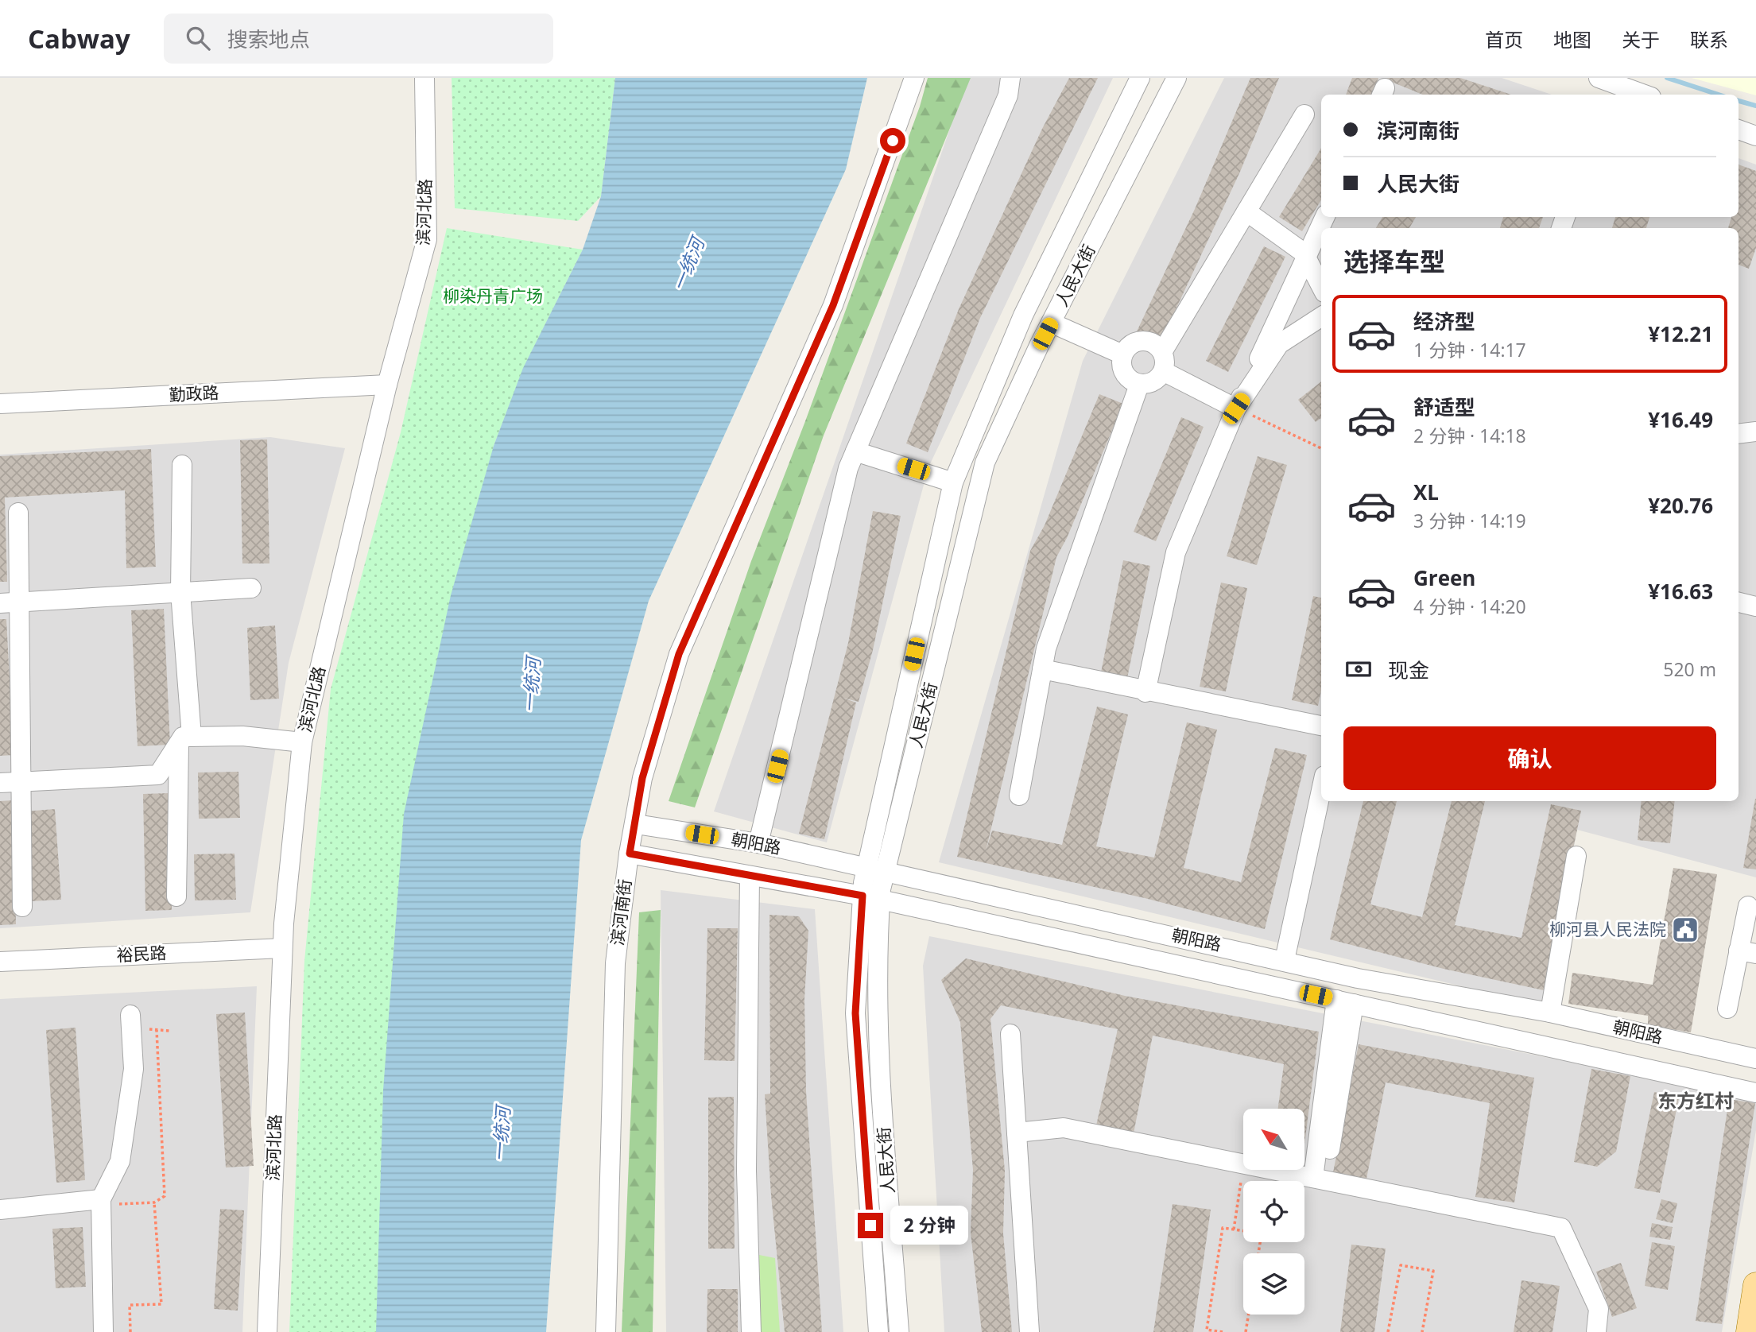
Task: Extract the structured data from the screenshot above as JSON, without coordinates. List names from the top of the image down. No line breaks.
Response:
{"streets":{"street":["滨河北路","人民大街","勤政路","朝阳路","滨河南街","裕民路"]},"crossings":[["滨河北路","勤政路"],["滨河北路","裕民路"],["人民大街","朝阳路"],["朝阳路","滨河南街"]],"districts":["东方红村"],"water":["一统河"],"parks":["柳染丹青广场"],"places":{"public building":["柳河县人民法院"]},"north":"top left","page":{"header":"Cabway","search":"搜索地点","nav":["首页","地图","关于","联系"],"banner":["滨河南街","人民大街"],"heading":"选择车型","list":[{"name":"经济型","note":"1 分钟 · 14:17","value":"¥12.21"},{"name":"舒适型","note":"2 分钟 · 14:18","value":"¥16.49"},{"name":"XL","note":"3 分钟 · 14:19","value":"¥20.76"},{"name":"Green","note":"4 分钟 · 14:20","value":"¥16.63"}],"pay":["现金","520 m"],"buttons":"确认","bubble":"2 分钟"}}
